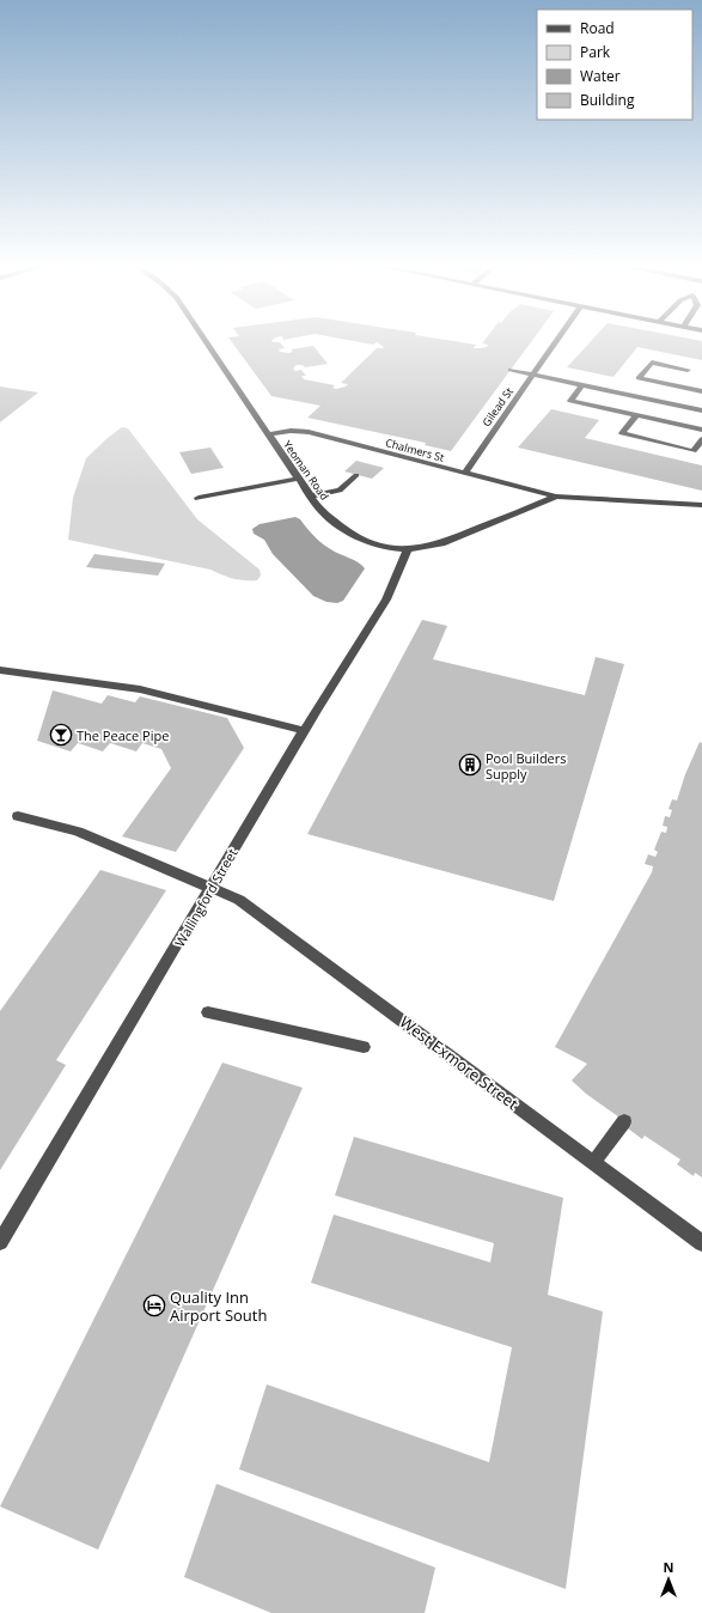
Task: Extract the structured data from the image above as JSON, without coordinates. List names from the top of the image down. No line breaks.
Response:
{"streets":{"street":["Gilead St","Chalmers St","Yeoman Road","Wallingford Street","West Exmore Street"]},"crossings":[["Gilead St","Chalmers St"],["Chalmers St","Yeoman Road"],["Yeoman Road","Wallingford Street"],["Wallingford Street","West Exmore Street"]],"places":{"bar":["The Peace Pipe"],"building":["Pool Builders Supply"],"hotel":["Quality Inn Airport South"]},"legend":["Road","Park","Water","Building"],"north":"top"}
